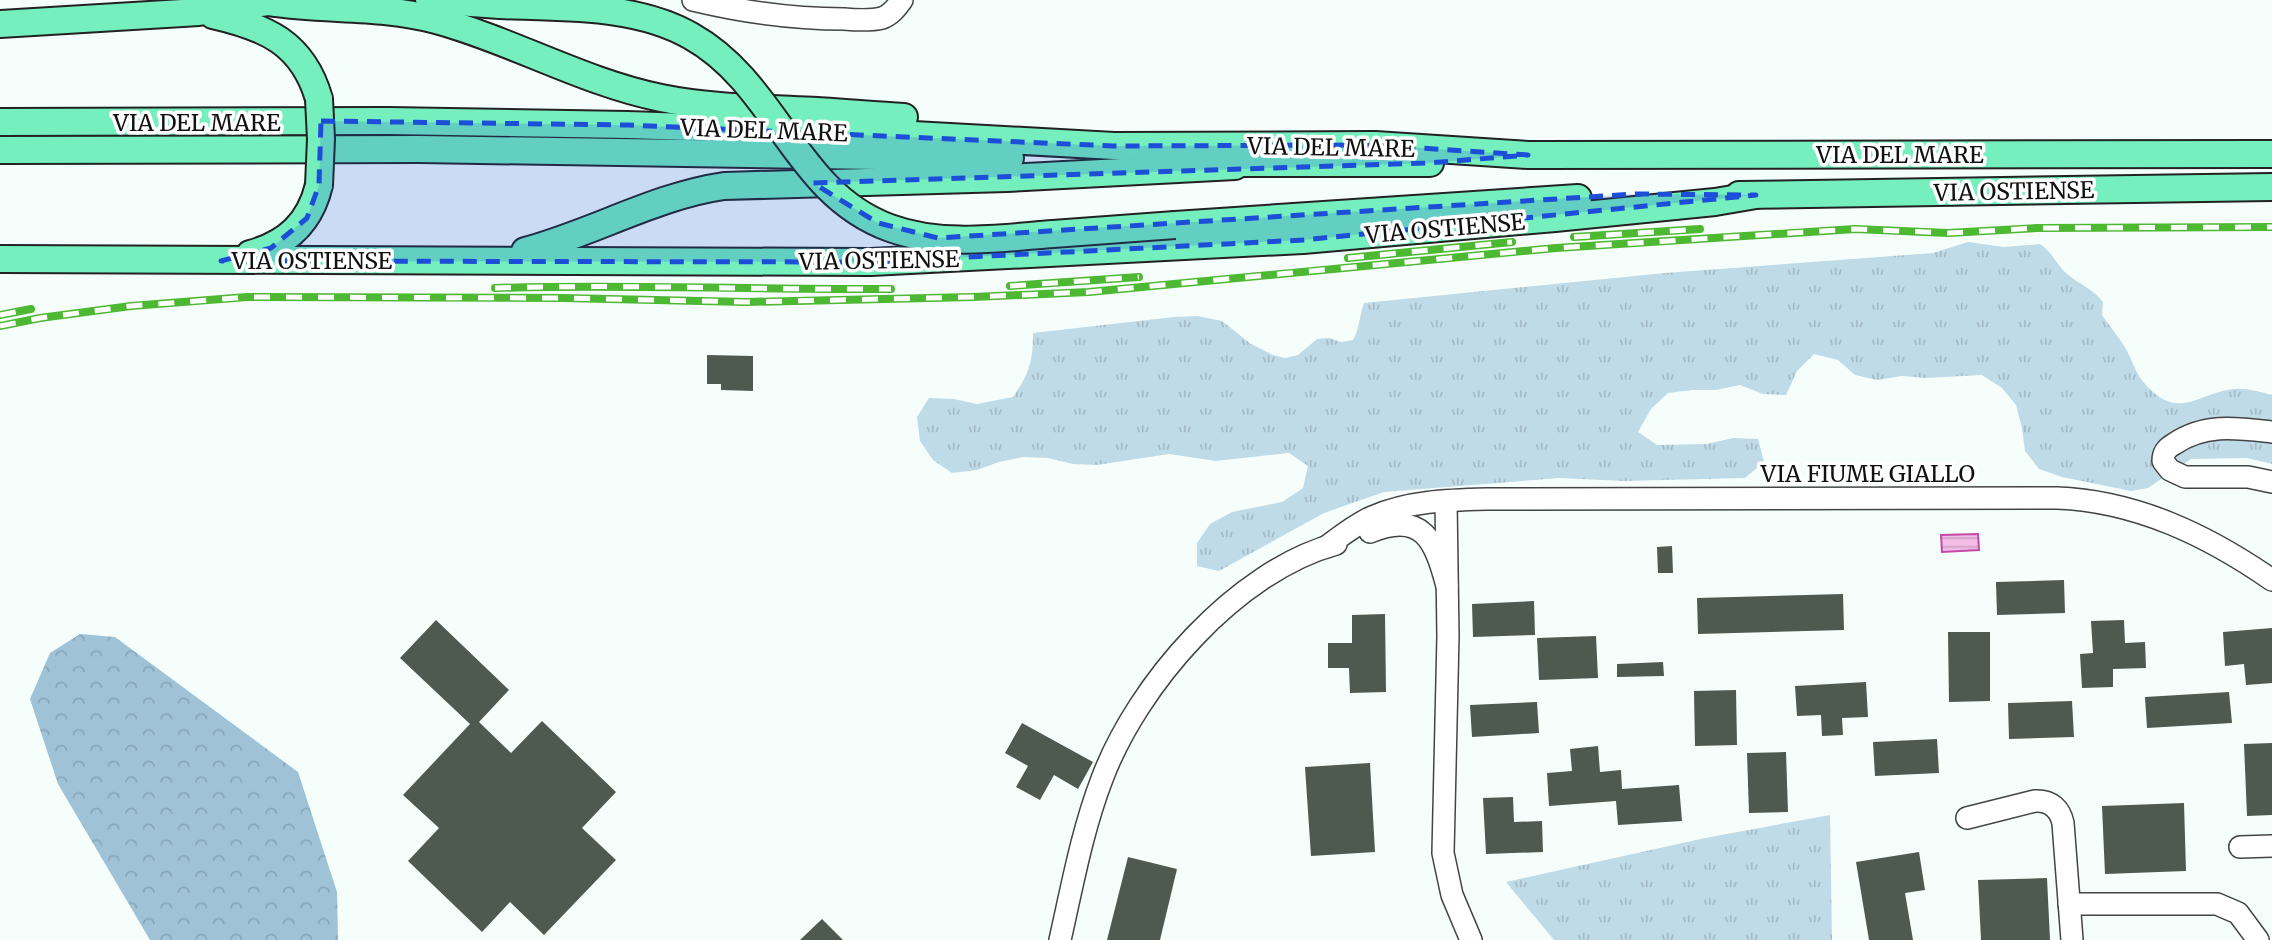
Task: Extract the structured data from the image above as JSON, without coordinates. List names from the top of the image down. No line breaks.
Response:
{"streets":{"main road":["VIA DEL MARE","VIA OSTIENSE"],"street":["VIA FIUME GIALLO"]}}
